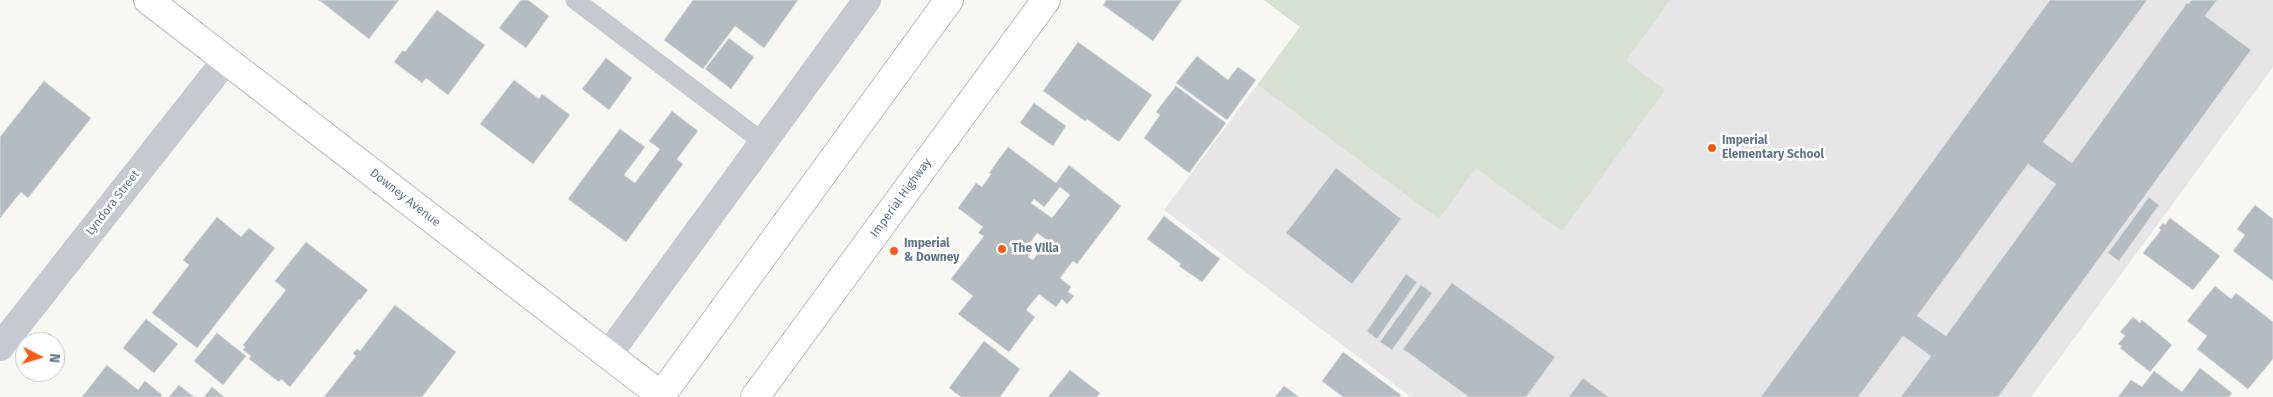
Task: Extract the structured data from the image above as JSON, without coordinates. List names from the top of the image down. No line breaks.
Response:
{"streets":{"main road":["Downey Avenue","Imperial Highway"],"street":["Lyndora Street"]},"crossings":[["Downey Avenue","Lyndora Street"]],"places":["Imperial Elementary School","The VIlla","Imperial & Downey"],"north":"right"}
